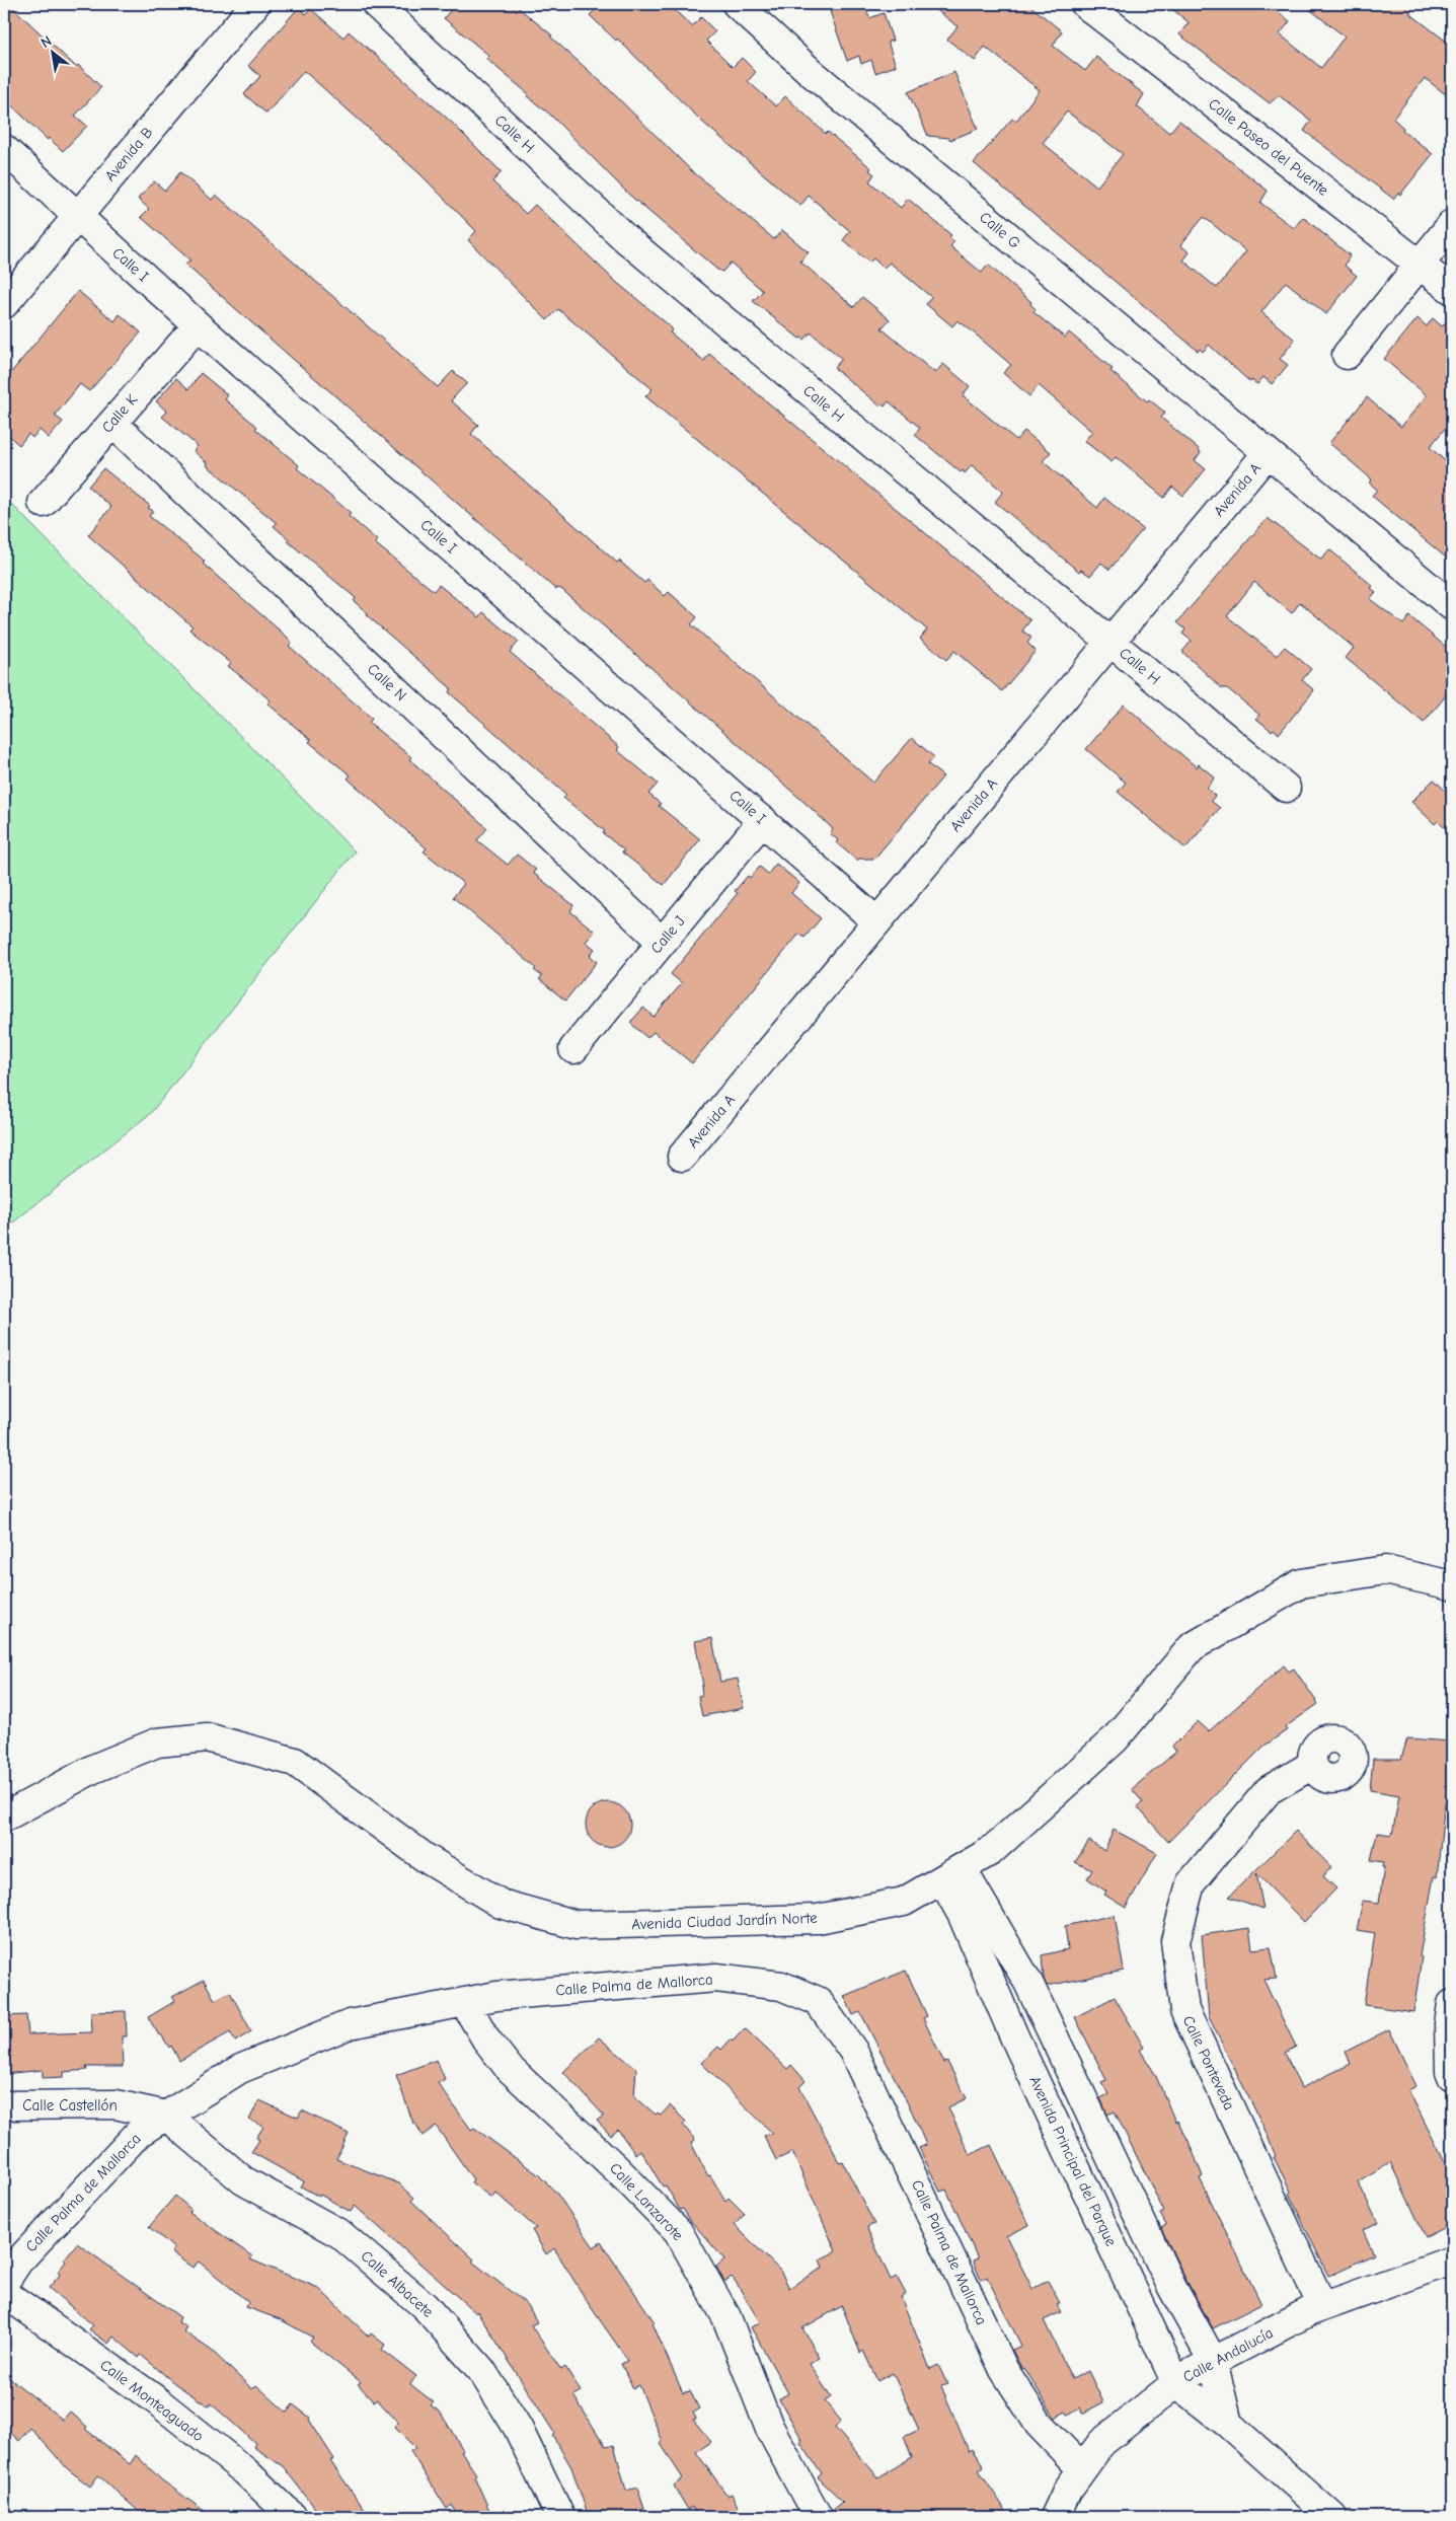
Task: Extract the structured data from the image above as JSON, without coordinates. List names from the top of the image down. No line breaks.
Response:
{"streets":{"street":["Calle H","Calle Paseo del Puente","Avenida B","Calle G","Calle I","Calle K","Avenida A","Calle N","Calle J","Avenida Ciudad Jardín Norte","Calle Palma de Mallorca","Calle Ponteveda","Calle Castellón","Avenida Principal del Parque","Calle Lanzarote","Calle Albacete","Calle Andalucía","Calle Monteaguado"]},"crossings":[["Calle H","Avenida A"],["Avenida B","Calle I"],["Calle G","Avenida A"],["Calle I","Calle K"],["Calle I","Avenida A"],["Calle I","Calle J"],["Calle K","Calle N"],["Calle N","Calle J"],["Avenida Ciudad Jardín Norte","Avenida Principal del Parque"],["Calle Palma de Mallorca","Calle Castellón"],["Calle Palma de Mallorca","Calle Lanzarote"],["Calle Palma de Mallorca","Calle Albacete"],["Calle Palma de Mallorca","Calle Andalucía"],["Calle Ponteveda","Calle Andalucía"],["Calle Castellón","Calle Albacete"],["Avenida Principal del Parque","Calle Andalucía"]],"north":"top left"}
